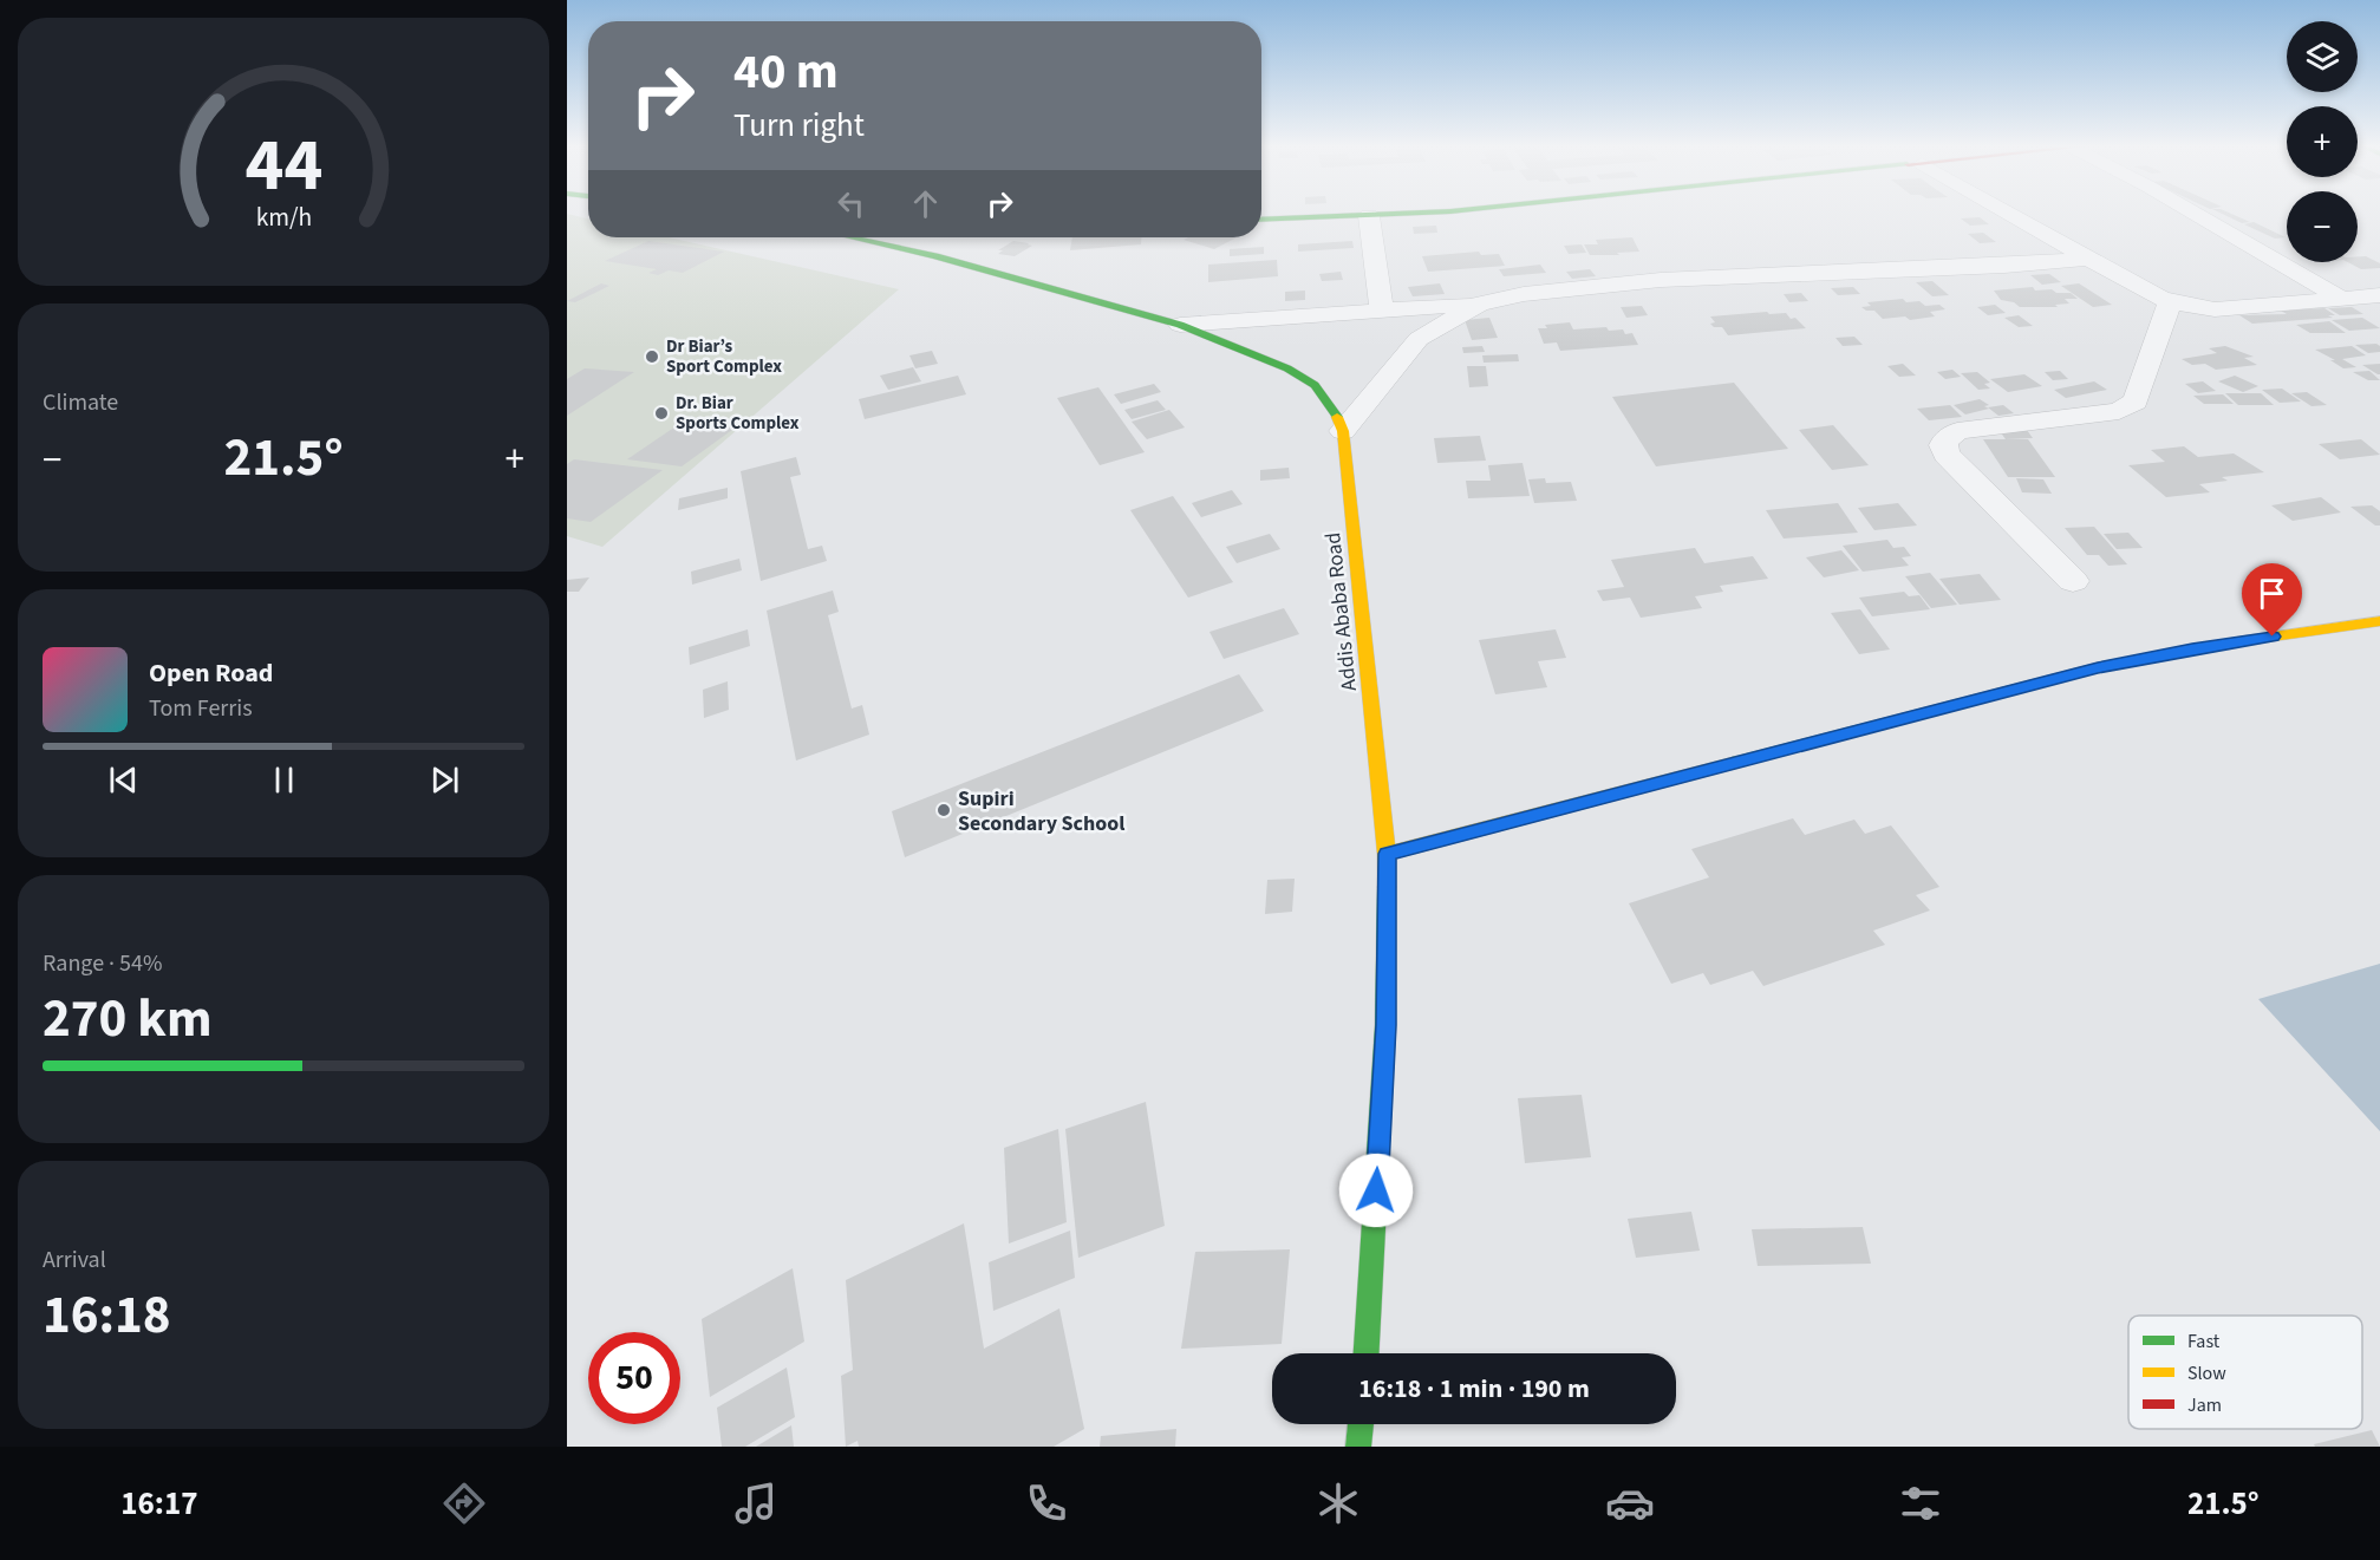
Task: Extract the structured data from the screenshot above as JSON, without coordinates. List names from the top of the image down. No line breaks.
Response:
{"streets":{"street":["Addis Ababa Road"]},"places":["Dr Biar’s Sport Complex","Dr. Biar Sports Complex","Supiri Secondary School"],"legend":["Fast","Slow","Jam"],"page":{"map_buttons":["+","−"],"turn":["40 m","Turn right"],"tile":["Climate",["Range · 54%","270 km"],["Arrival","16:18"]],"heat":["−","21.5°","+"],"song":["Open Road","Tom Ferris"],"limit":"50","trip":"16:18 · 1 min · 190 m","tabs":["16:17","21.5°"],"gauge":["44","km/h"]}}
